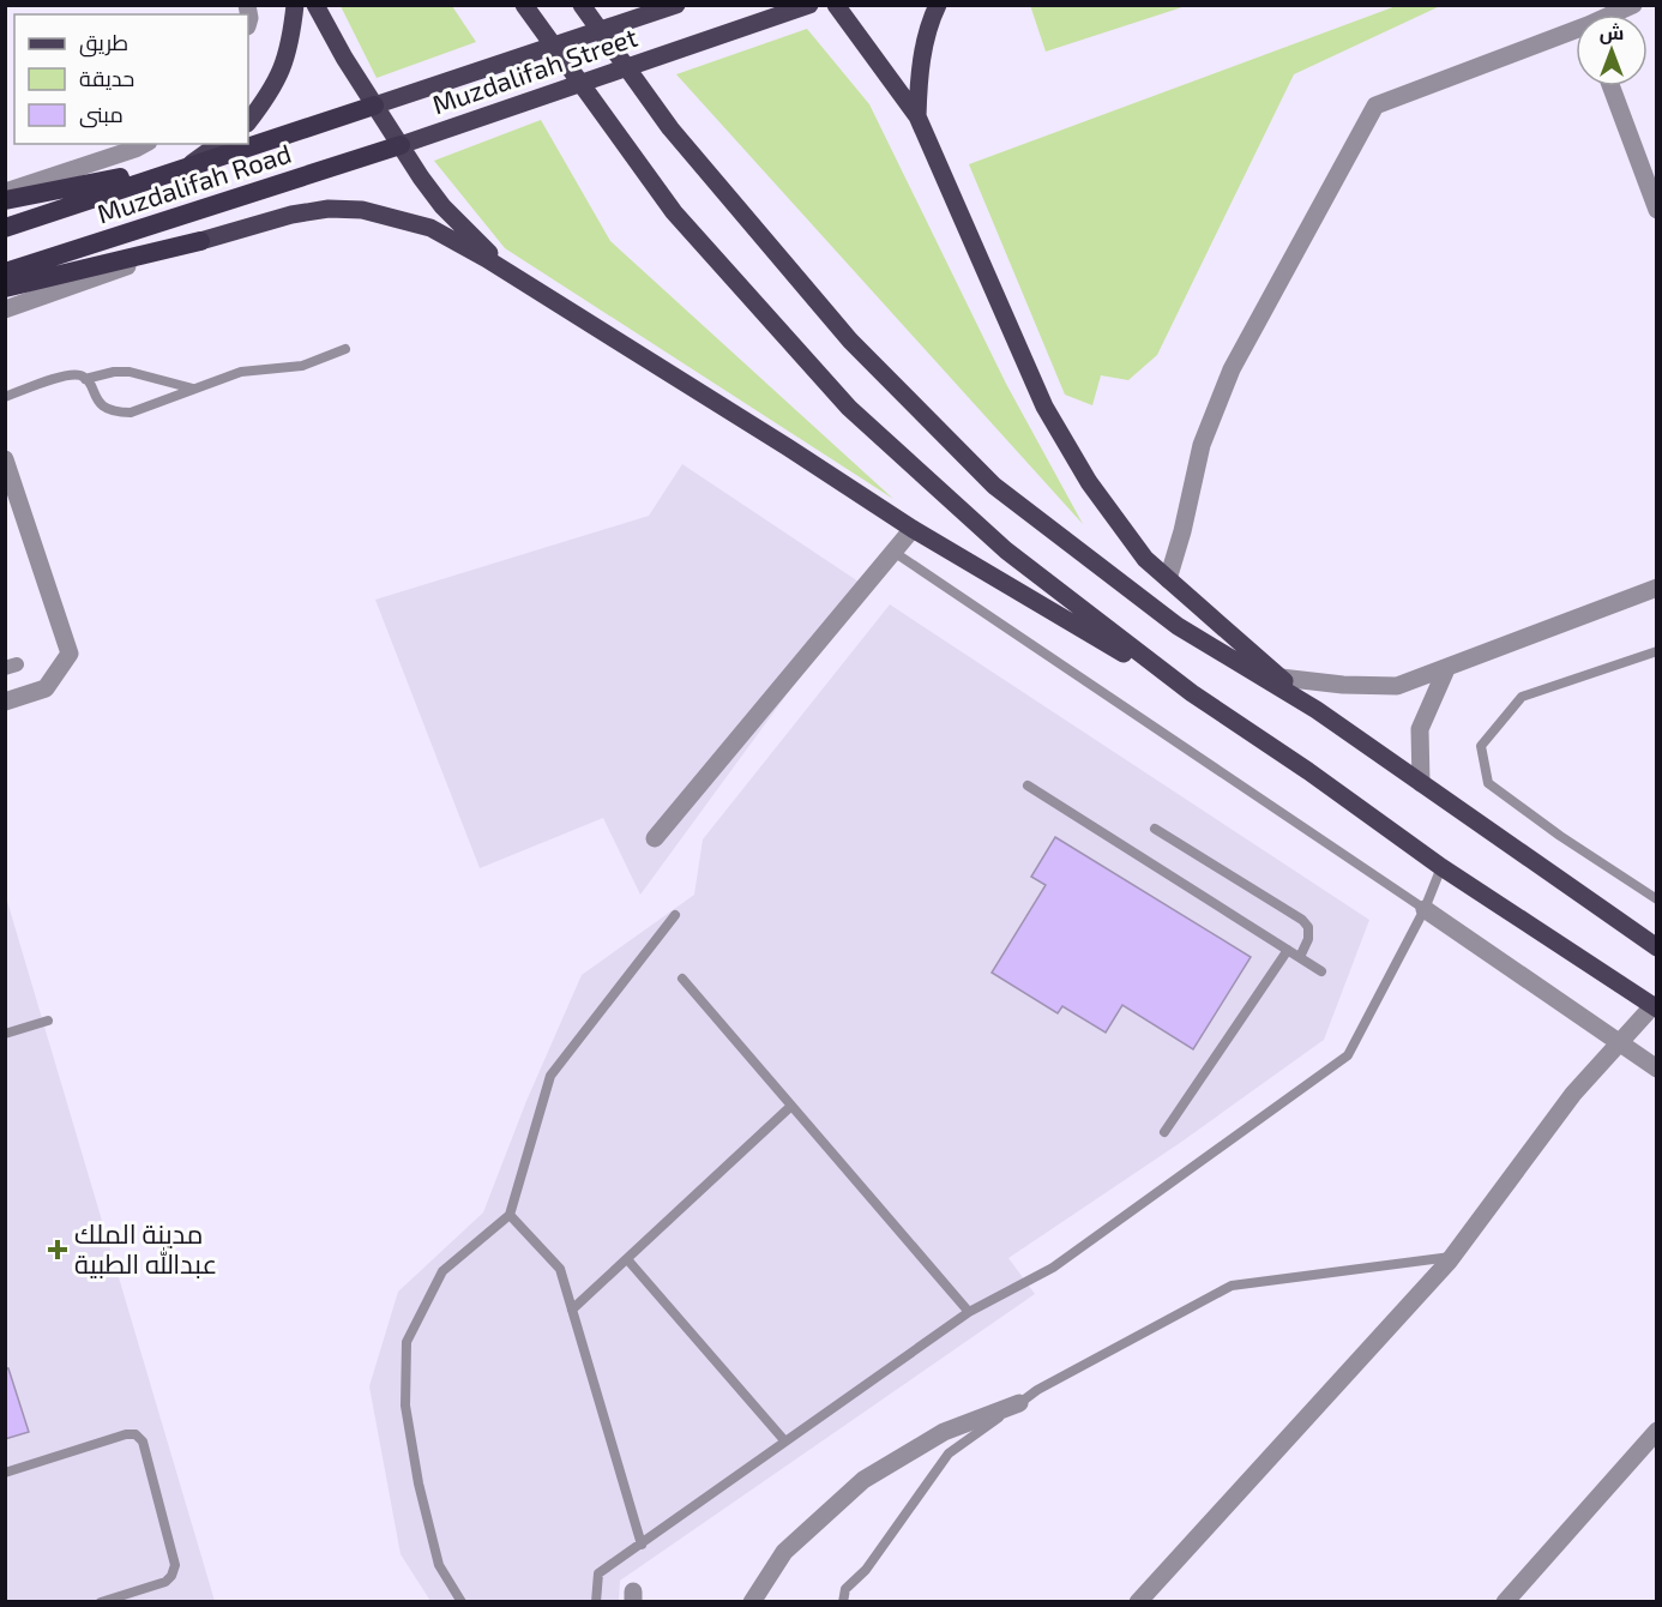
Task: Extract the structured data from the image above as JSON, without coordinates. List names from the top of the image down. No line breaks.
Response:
{"streets":{"highway":["Muzdalifah Road"],"main road":["Muzdalifah Street"]},"crossings":[["Muzdalifah Street","Muzdalifah Road"]],"places":{"health":["مدينة الملك عبدالله الطبية"]},"legend":["طريق","حديقة","مبنى"],"north":"top"}
